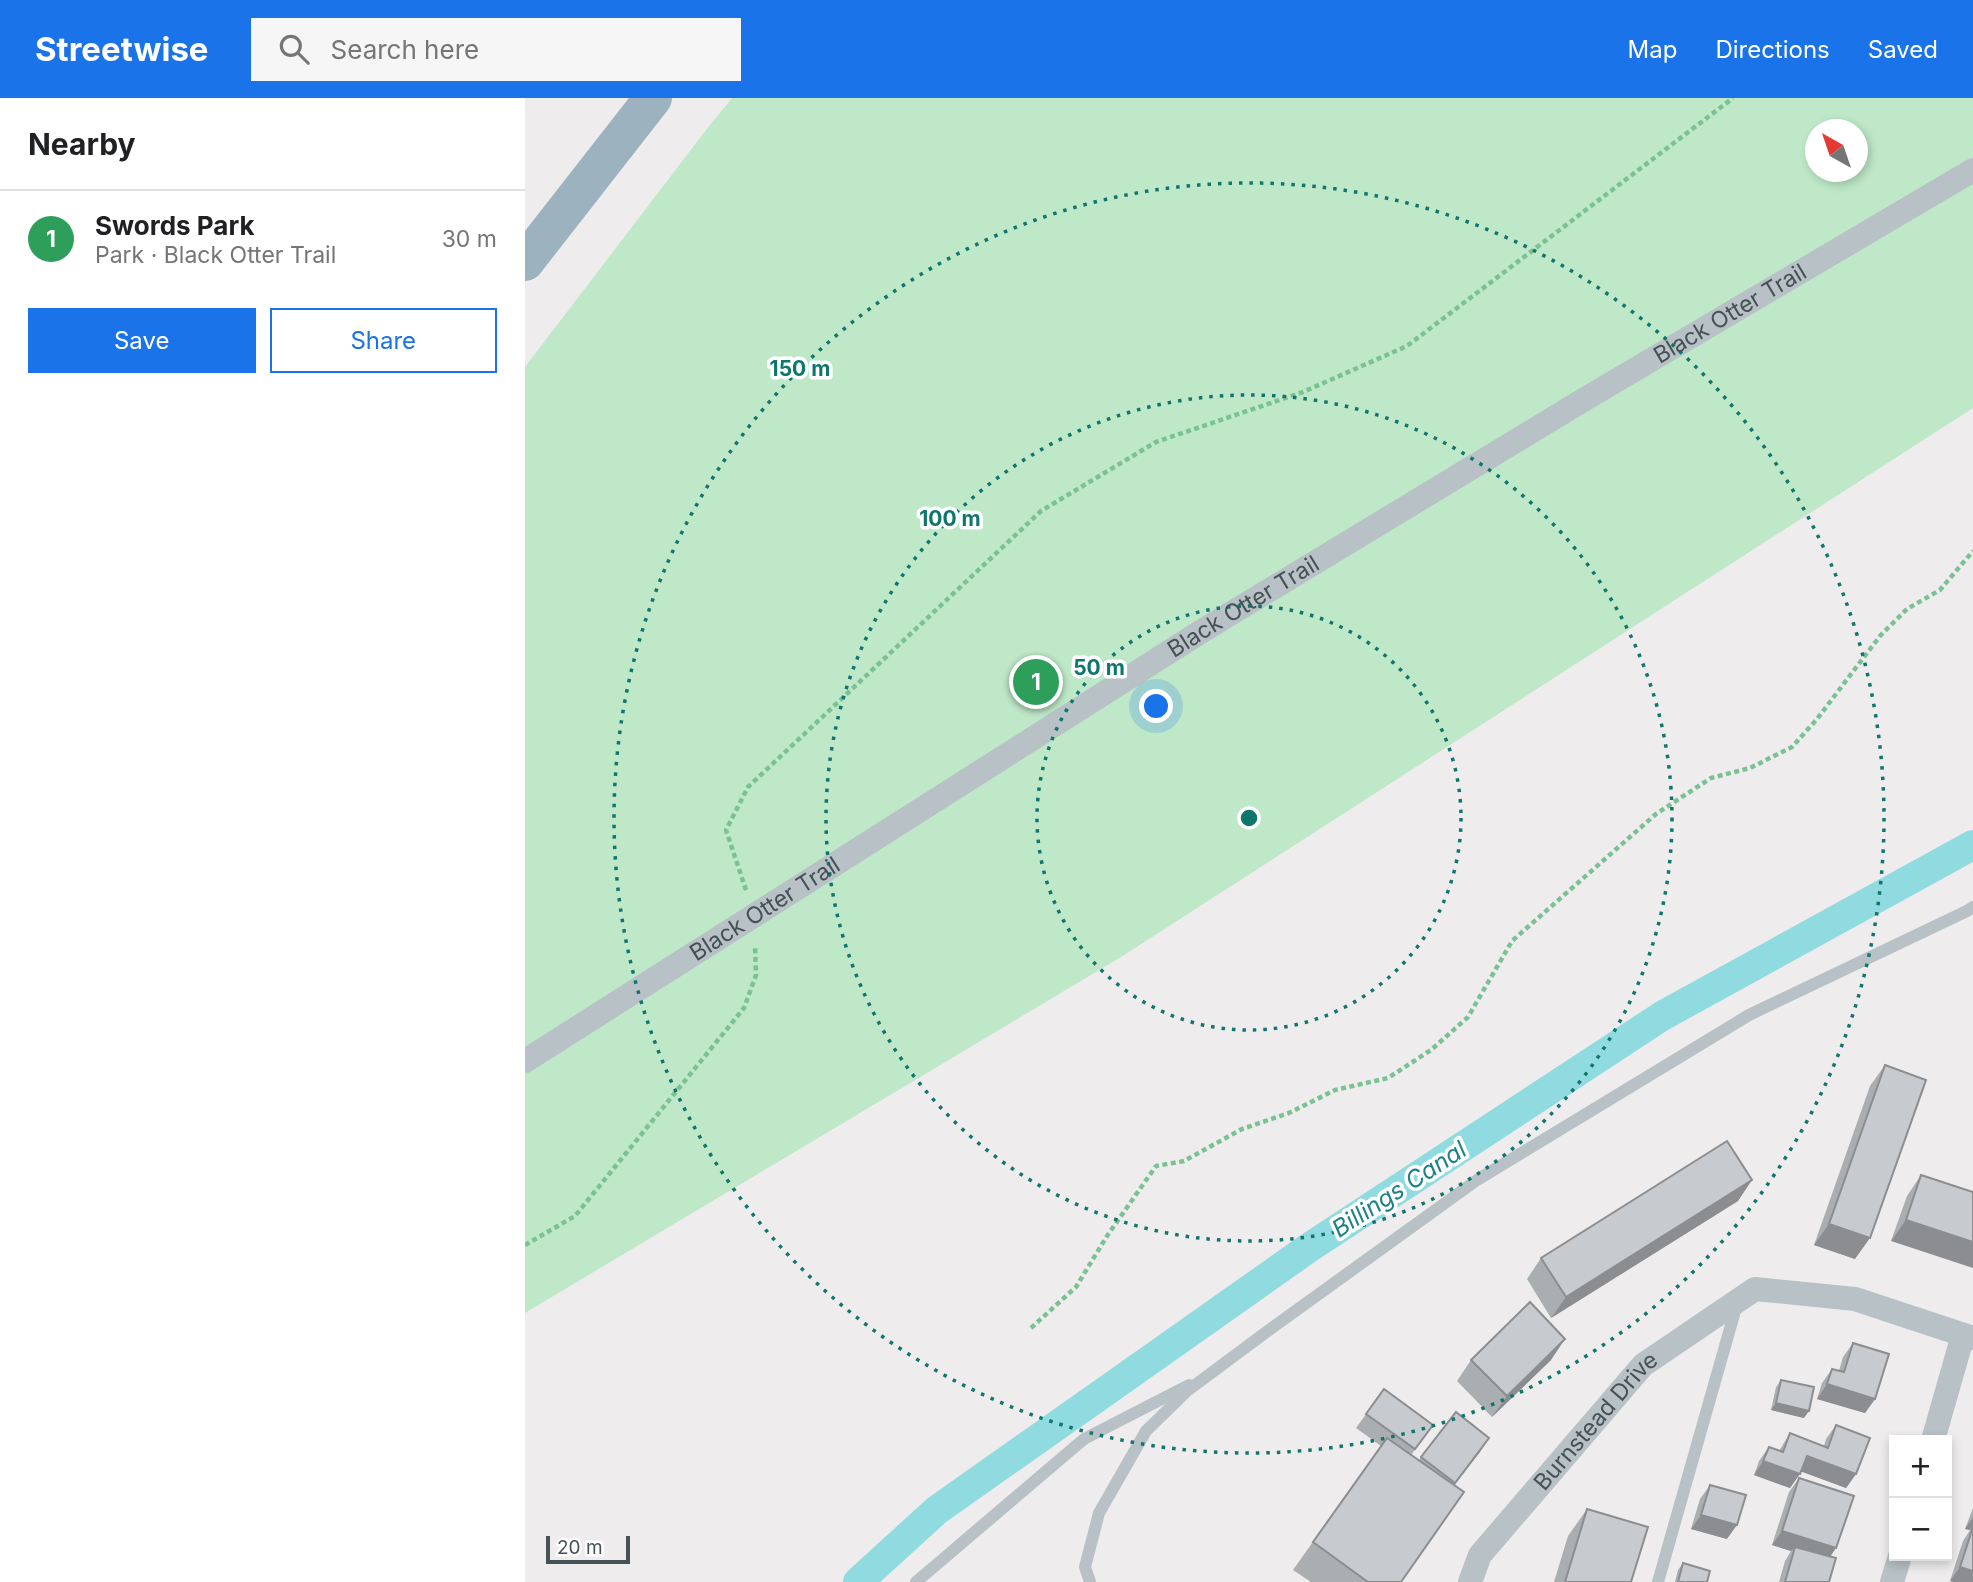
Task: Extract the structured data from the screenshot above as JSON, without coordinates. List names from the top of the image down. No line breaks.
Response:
{"streets":{"street":["Black Otter Trail","Burnstead Drive"]},"water":["Billings Canal"],"scale_bar":"20 m","north":"top left","page":{"header":"Streetwise","search":"Search here","nav":["Map","Directions","Saved"],"heading":"Nearby","list":[{"mark":"1","name":"Swords Park","note":"Park · Black Otter Trail","value":"30 m"}],"buttons":["Save","Share"],"pins":"1","map_buttons":["+","−"],"scale":"20 m"},"rings":["150 m","100 m","50 m"]}
